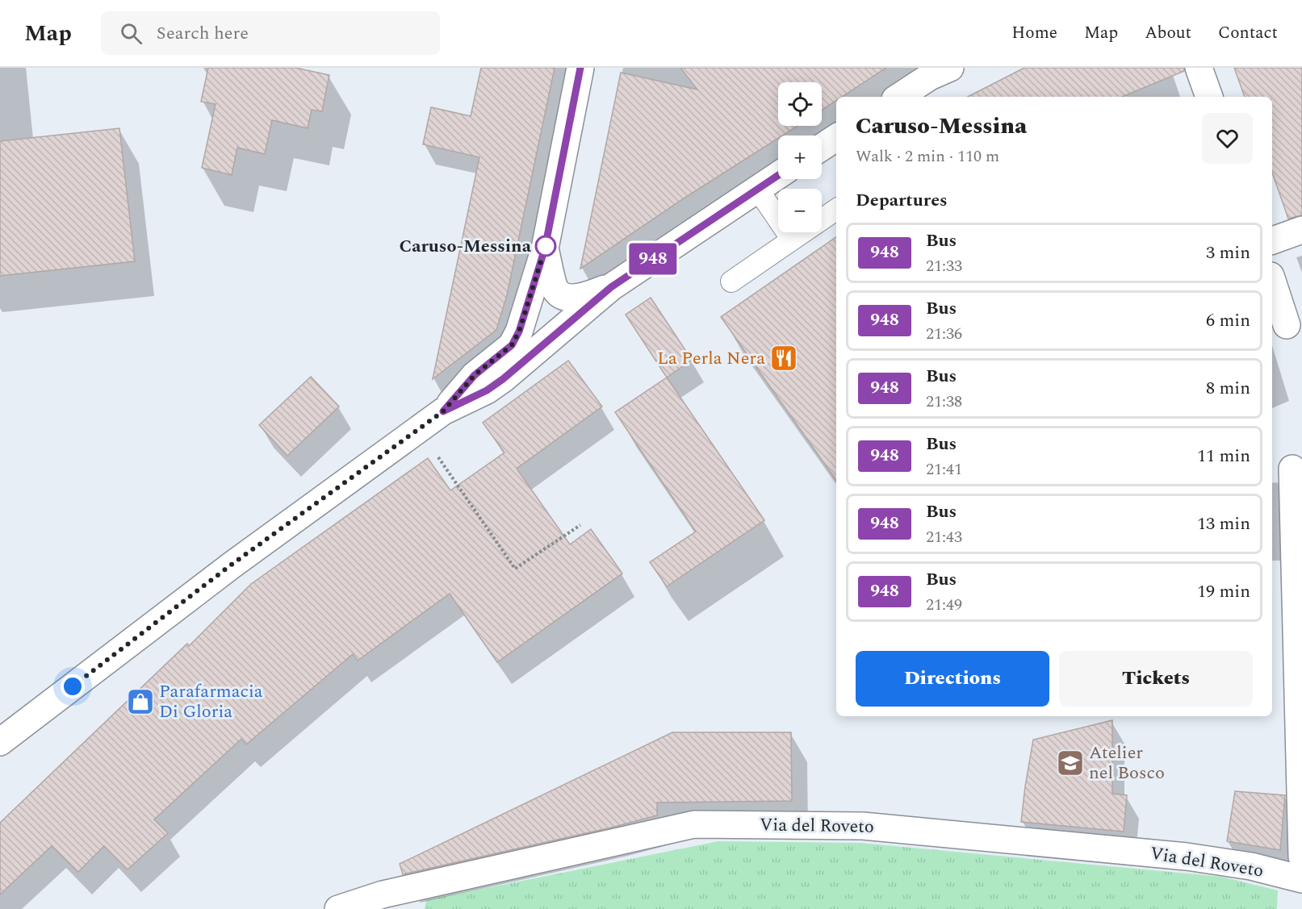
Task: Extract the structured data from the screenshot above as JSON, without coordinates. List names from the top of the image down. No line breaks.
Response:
{"streets":{"main road":["Via del Roveto"]},"places":{"other":["Caruso-Messina"],"restaurant":["La Perla Nera"],"shop":["Parafarmacia Di Gloria"],"school or university":["Atelier nel Bosco"]},"lines":["bus line 948"],"page":{"header":"Map","search":"Search here","nav":["Home","Map","About","Contact"],"on_map":"948","map_buttons":["+","−"],"heading":[["Caruso-Messina","Walk · 2 min · 110 m"],"Departures"],"list":[{"mark":"948","name":"Bus","note":"21:33","value":"3 min"},{"mark":"948","name":"Bus","note":"21:36","value":"6 min"},{"mark":"948","name":"Bus","note":"21:38","value":"8 min"},{"mark":"948","name":"Bus","note":"21:41","value":"11 min"},{"mark":"948","name":"Bus","note":"21:43","value":"13 min"},{"mark":"948","name":"Bus","note":"21:49","value":"19 min"}],"buttons":["Directions","Tickets"]}}
